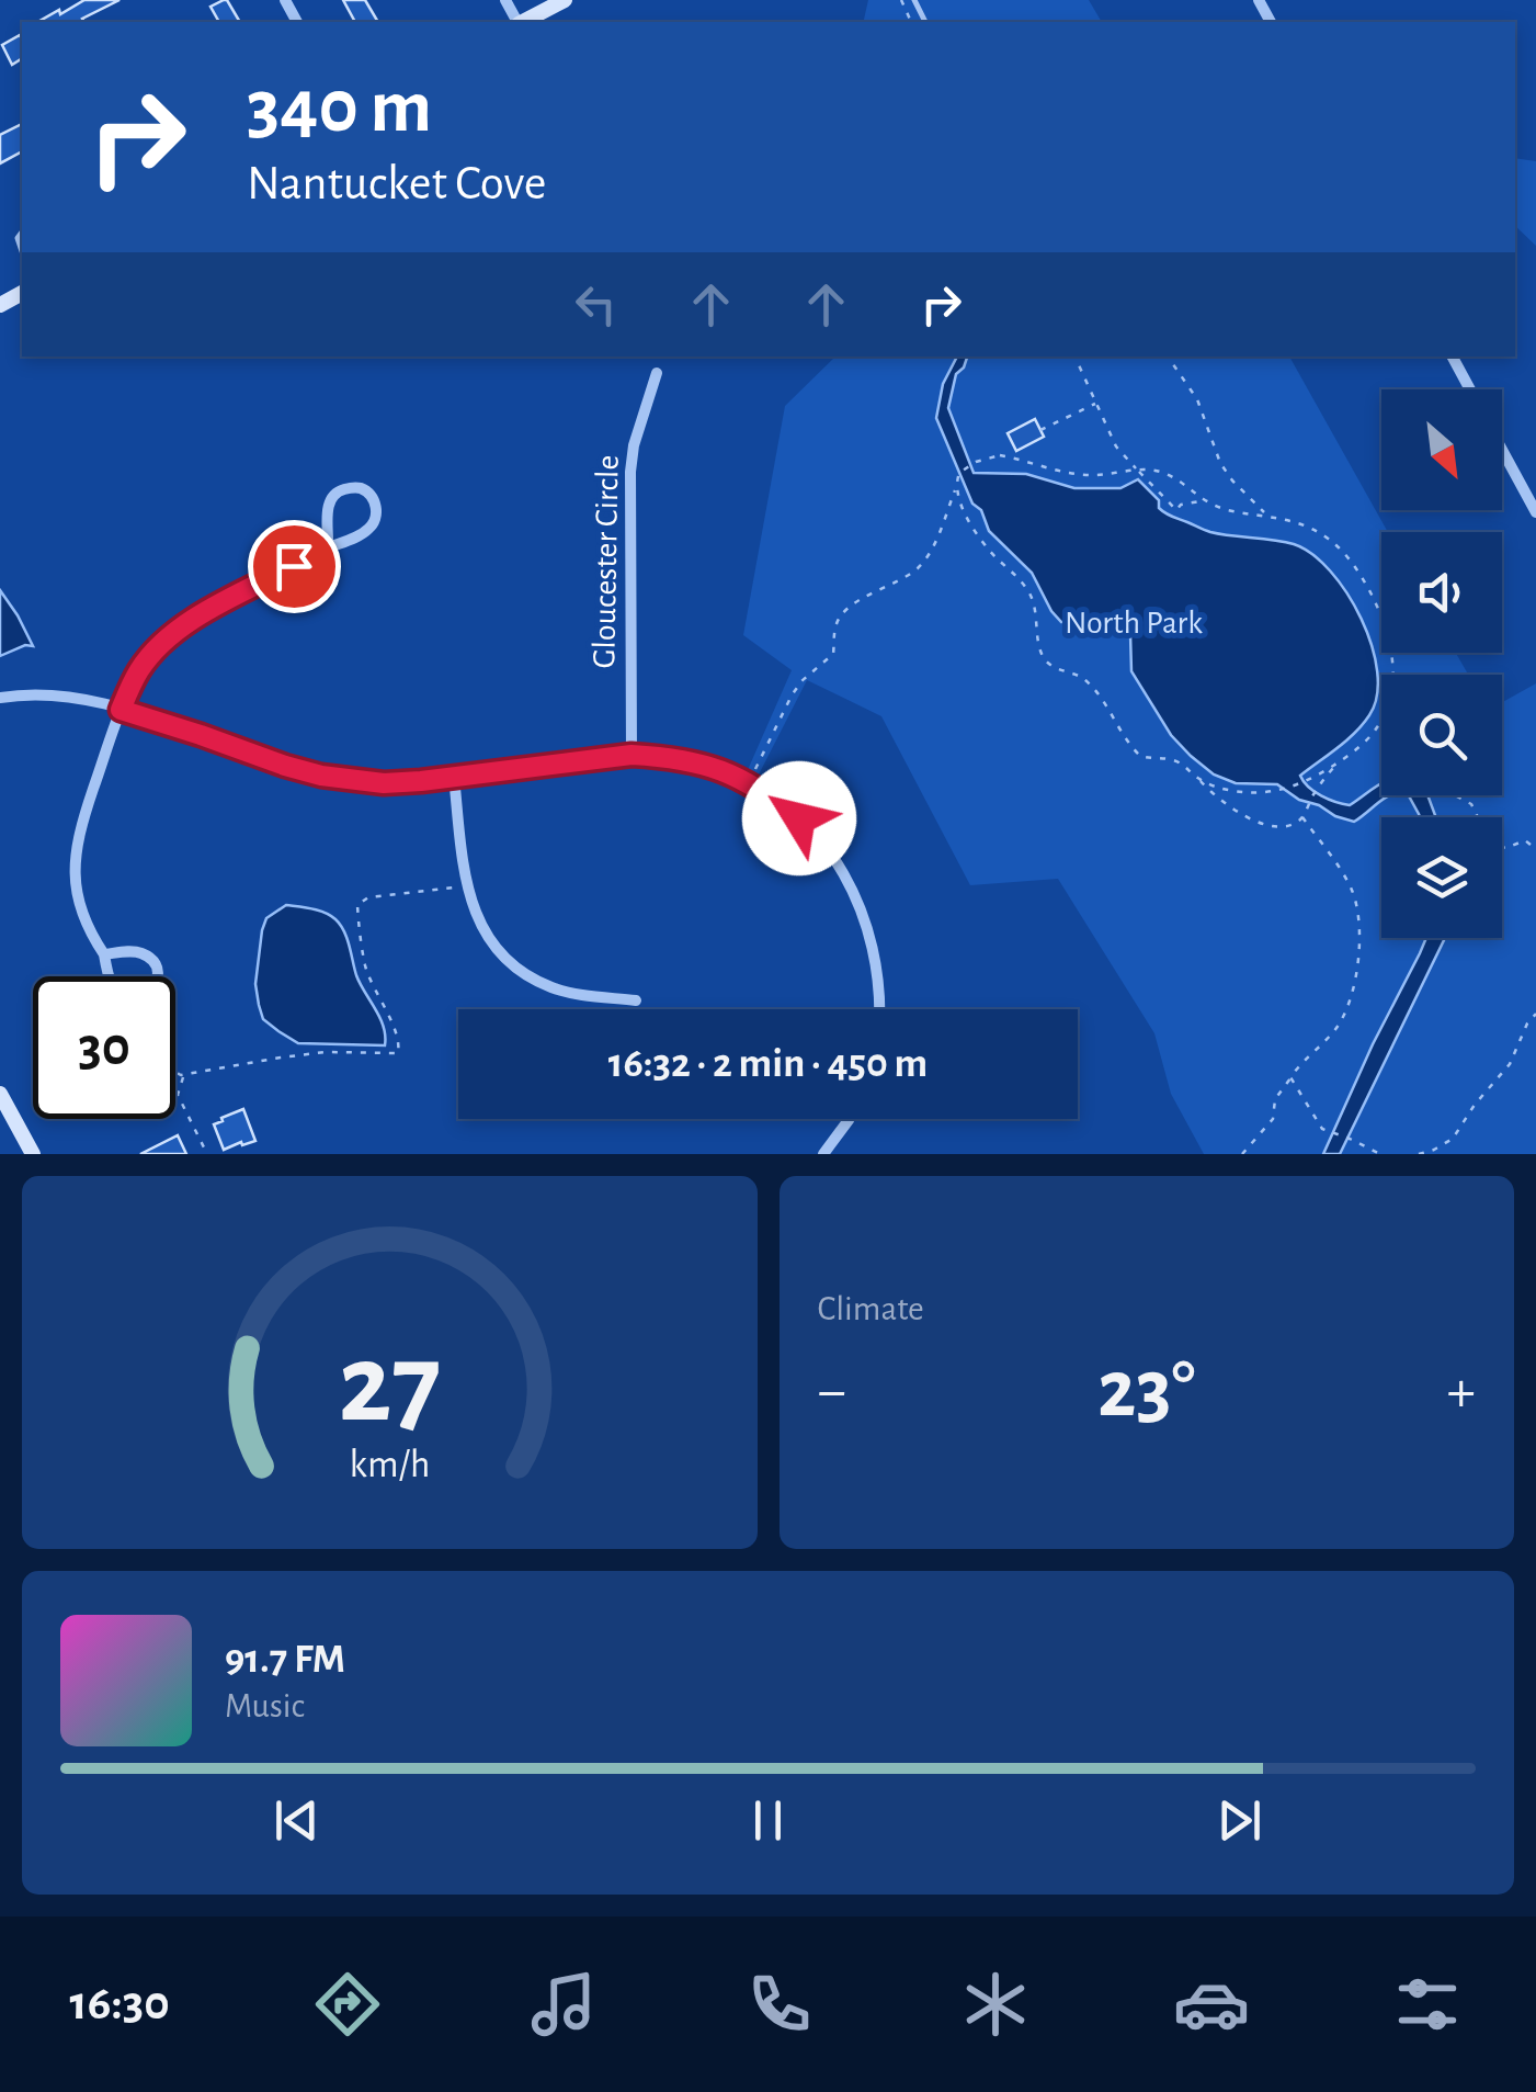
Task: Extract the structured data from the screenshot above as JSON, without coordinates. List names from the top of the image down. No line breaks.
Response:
{"streets":{"street":["Gloucester Circle"]},"parks":["North Park"],"north":"bottom right","page":{"turn":["340 m","Nantucket Cove"],"limit":"30","trip":"16:32 · 2 min · 450 m","tile":"Climate","heat":["−","23°","+"],"song":["91.7 FM","Music"],"tabs":"16:30","gauge":["27","km/h"]}}
